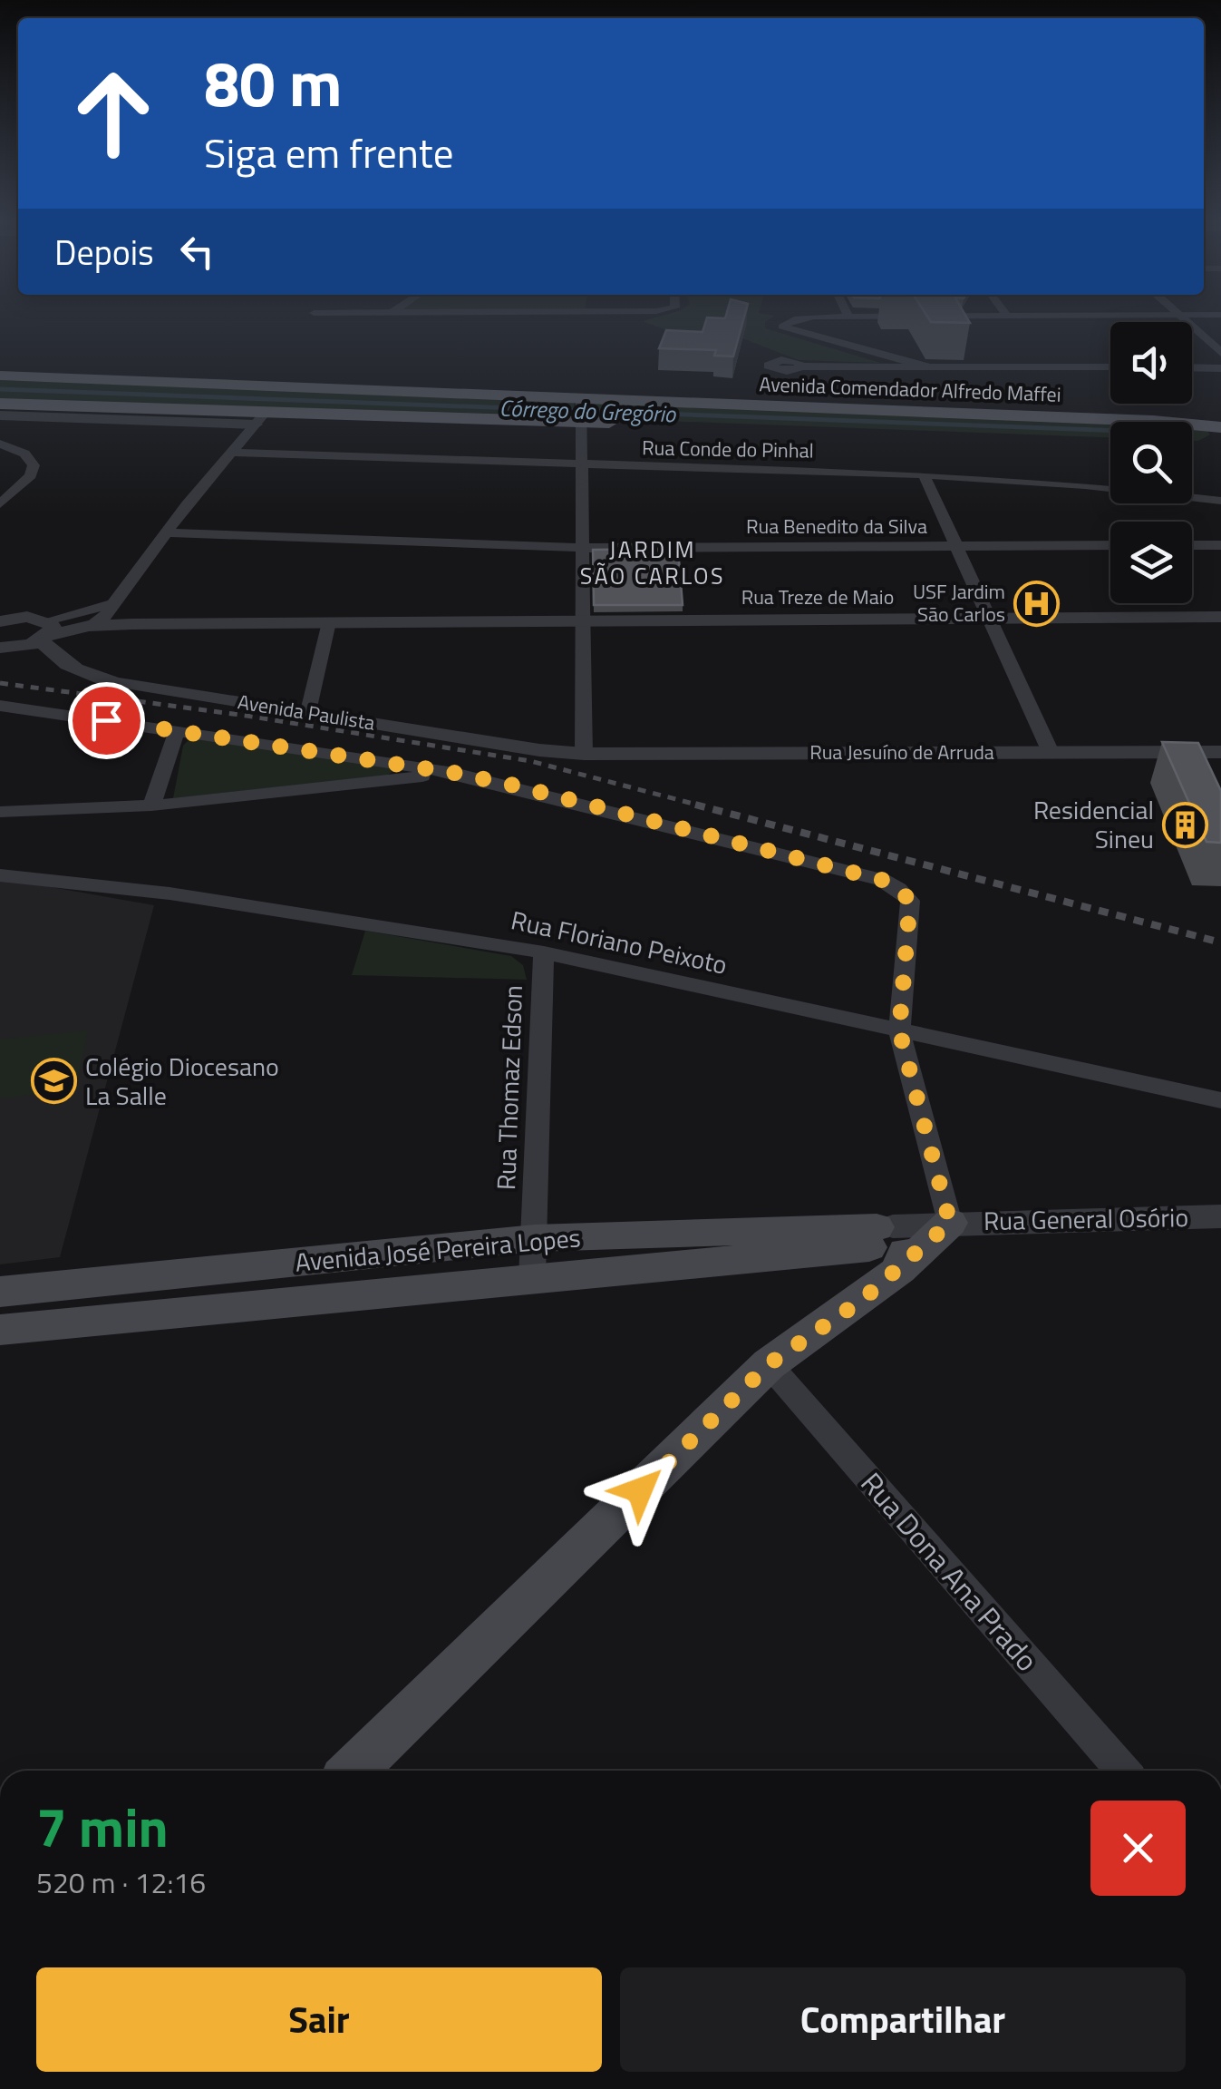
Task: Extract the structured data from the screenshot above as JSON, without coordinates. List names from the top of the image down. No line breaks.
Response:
{"streets":{"main road":["Avenida Comendador Alfredo Maffei","Avenida José Pereira Lopes"],"street":["Rua Conde do Pinhal","Rua Benedito da Silva","Rua Treze de Maio","Avenida Paulista","Rua Jesuíno de Arruda","Rua Floriano Peixoto","Rua Thomaz Edson","Rua General Osório","Rua Dona Ana Prado"]},"crossings":[["Avenida Comendador Alfredo Maffei","Rua Treze de Maio"],["Rua Conde do Pinhal","Rua Treze de Maio"],["Rua Benedito da Silva","Rua Treze de Maio"],["Rua Treze de Maio","Avenida Paulista"],["Avenida Paulista","Rua Jesuíno de Arruda"],["Rua Floriano Peixoto","Rua Thomaz Edson"],["Rua Thomaz Edson","Avenida José Pereira Lopes"]],"districts":["JARDIM SÃO CARLOS"],"water":["Córrego do Gregório"],"places":{"hospital":["USF Jardim São Carlos"],"building":["Residencial Sineu"],"school or university":["Colégio Diocesano La Salle"]},"page":{"turn":["80 m","Siga em frente"],"then":"Depois","heading":["7 min","520 m · 12:16"],"buttons":["Sair","Compartilhar"]}}
